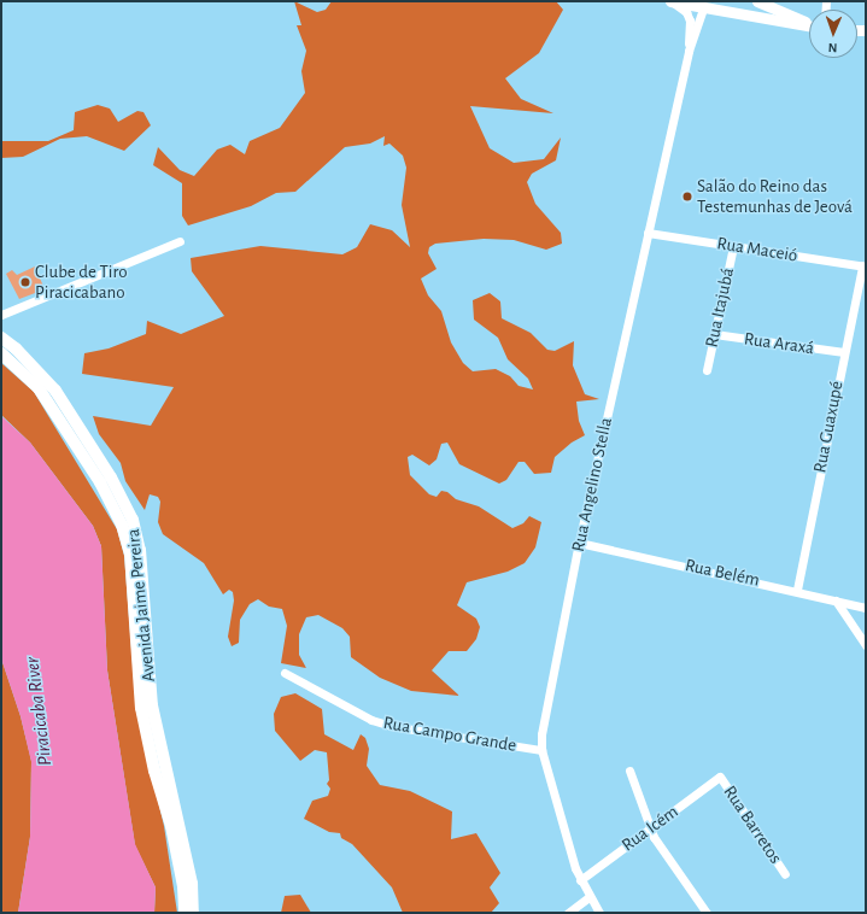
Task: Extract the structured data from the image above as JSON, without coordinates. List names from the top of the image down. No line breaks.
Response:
{"streets":{"main road":["Avenida Jaime Pereira"],"street":["Rua Maceió","Rua Itajubá","Rua Araxá","Rua Guaxupé","Rua Angelino Stella","Rua Belém","Rua Campo Grande","Rua Barretos","Rua Icém"]},"crossings":[["Rua Maceió","Rua Itajubá"],["Rua Maceió","Rua Guaxupé"],["Rua Maceió","Rua Angelino Stella"],["Rua Itajubá","Rua Araxá"],["Rua Araxá","Rua Guaxupé"],["Rua Guaxupé","Rua Belém"],["Rua Angelino Stella","Rua Belém"],["Rua Angelino Stella","Rua Campo Grande"],["Rua Angelino Stella","Rua Icém"],["Rua Barretos","Rua Icém"]],"water":["Piracicaba River"],"places":["Salão do Reino das Testemunhas de Jeová","Clube de Tiro Piracicabano"],"north":"bottom"}
